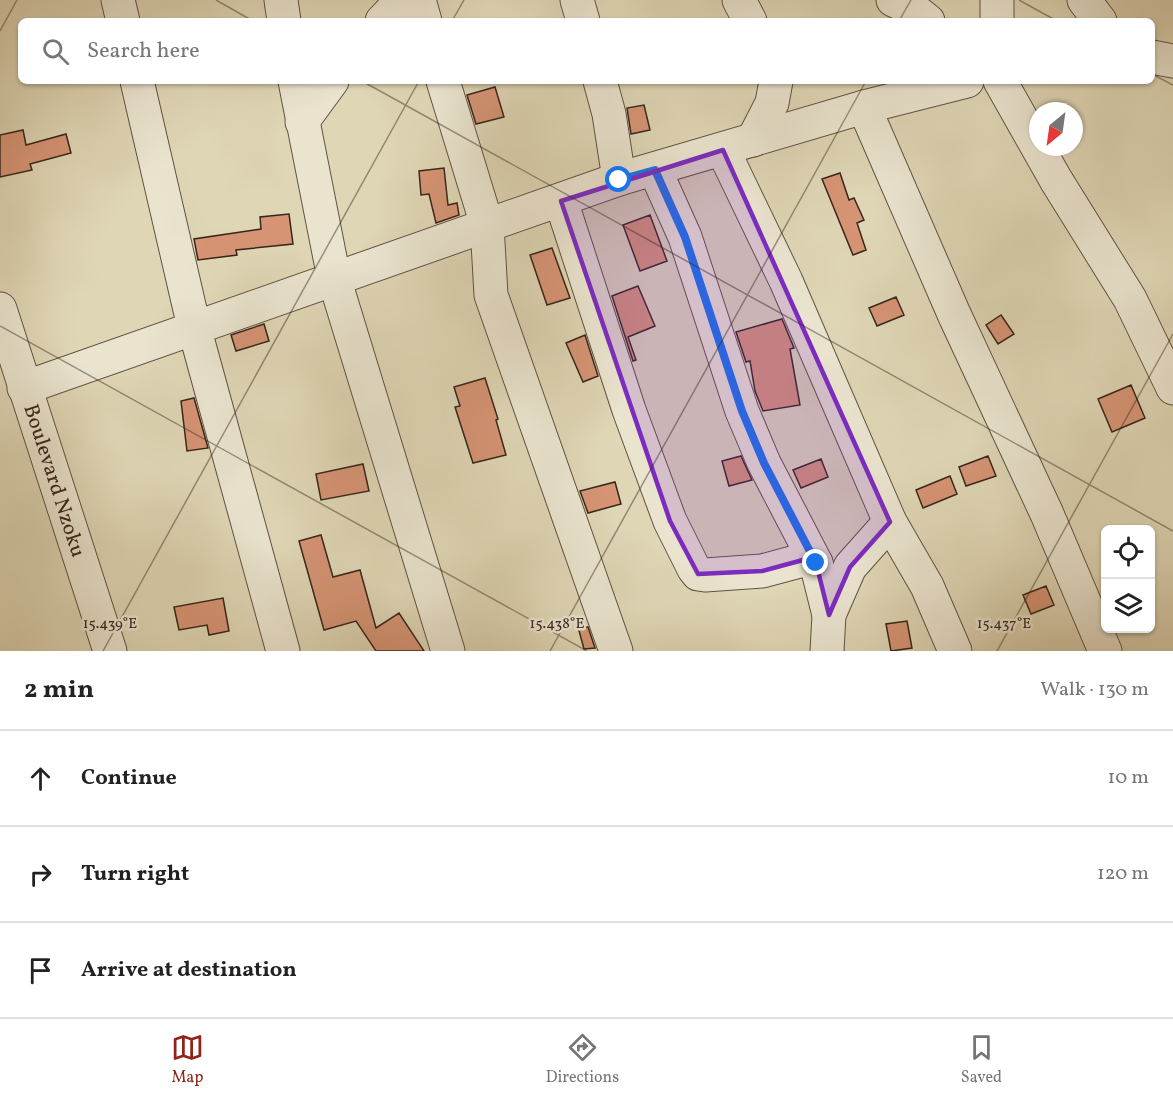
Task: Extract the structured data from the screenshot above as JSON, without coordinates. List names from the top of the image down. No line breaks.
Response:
{"streets":{"street":["Boulevard Nzoku"]},"north":"bottom left","page":{"search":"Search here","heading":["2 min","Walk · 130 m"],"list":[["Continue","10 m"],["Turn right","120 m"],"Arrive at destination"],"nav":["Map","Directions","Saved"]},"coordinates":["15.439°E","15.438°E","15.437°E"]}
